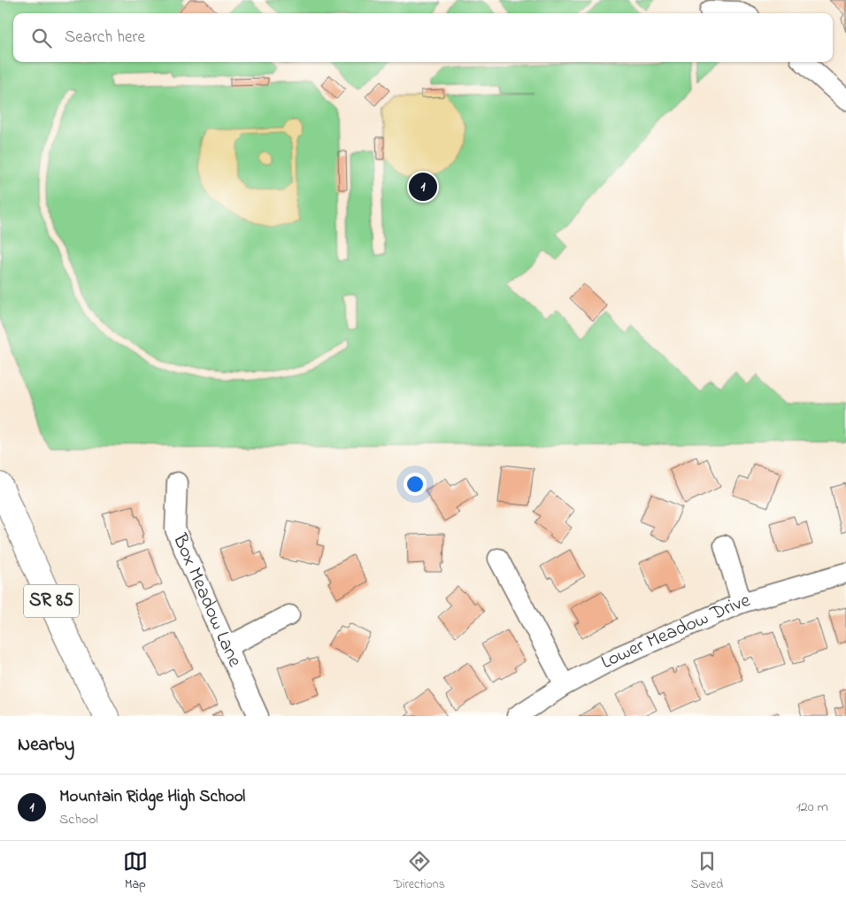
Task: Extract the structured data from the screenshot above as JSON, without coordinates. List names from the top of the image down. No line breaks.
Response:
{"streets":{"highway":["SR 85"],"street":["Box Meadow Lane","Lower Meadow Drive"]},"page":{"search":"Search here","pins":"1","heading":"Nearby","list":[{"mark":"1","name":"Mountain Ridge High School","note":"School","value":"120 m"}],"nav":["Map","Directions","Saved"]}}
